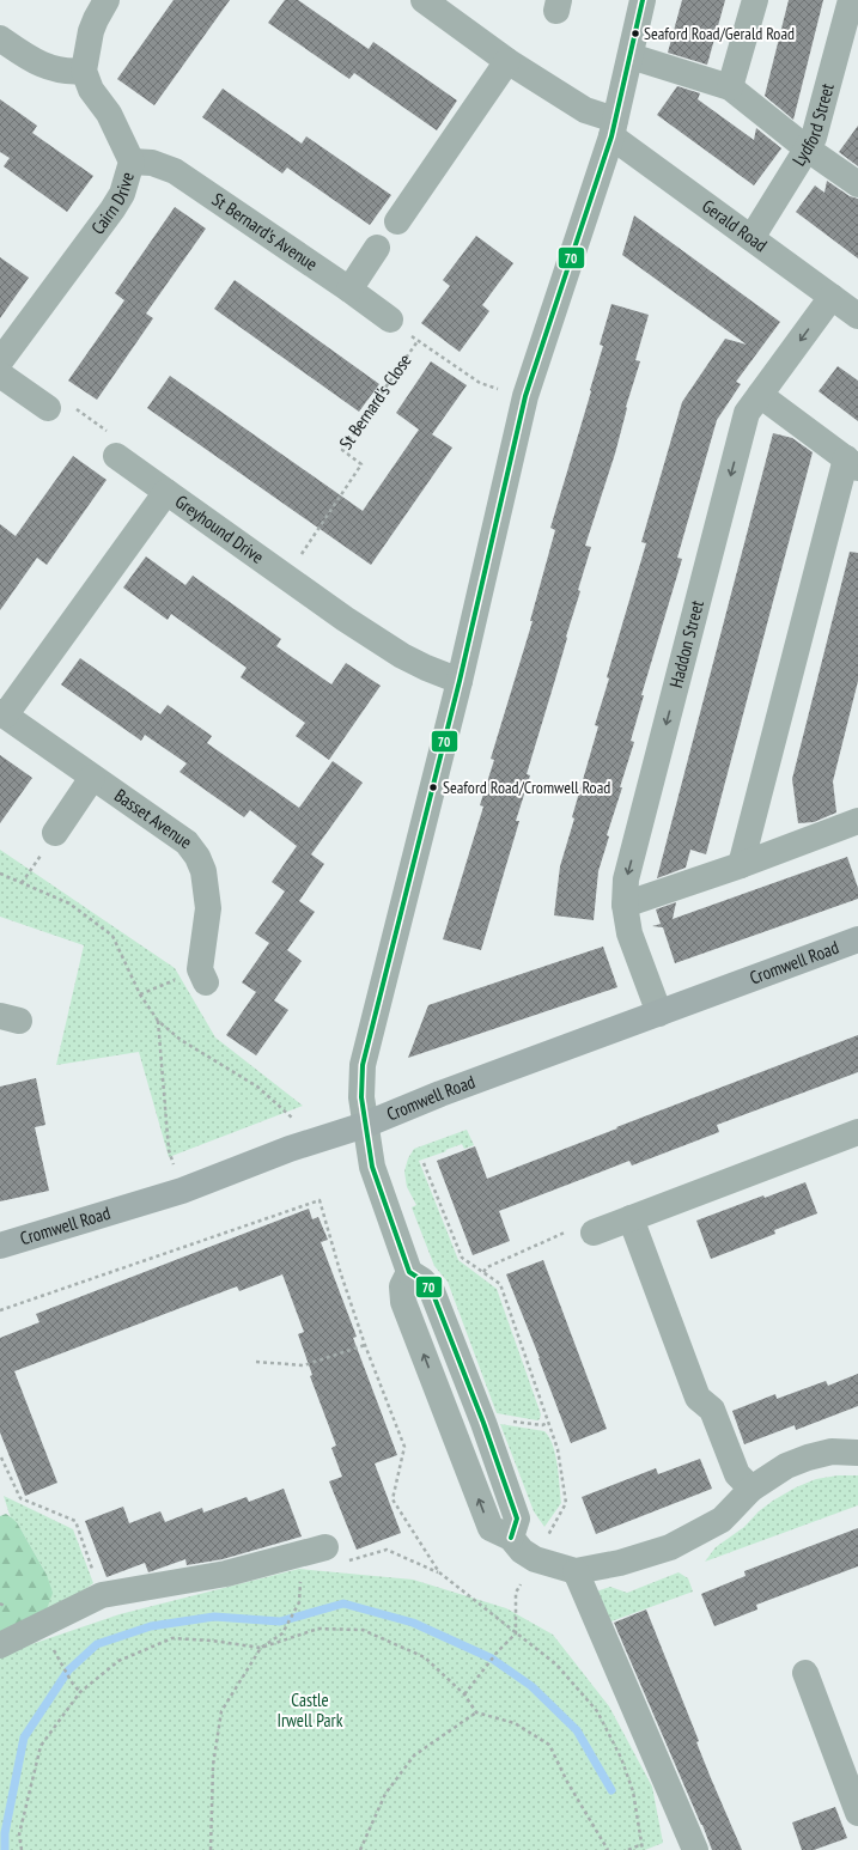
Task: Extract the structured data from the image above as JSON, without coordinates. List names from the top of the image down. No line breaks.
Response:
{"streets":{"highway":["Cromwell Road"],"street":["Lydford Street","Cairn Drive","Gerald Road","St Bernard's Avenue","Greyhound Drive","Haddon Street","Basset Avenue"],"path":["St Bernard's Close"]},"crossings":[["Lydford Street","Gerald Road"],["Cairn Drive","St Bernard's Avenue"],["Gerald Road","Haddon Street"],["St Bernard's Close","Greyhound Drive"],["Greyhound Drive","Basset Avenue"],["Haddon Street","Cromwell Road"]],"parks":["Castle Irwell Park"],"places":["Seaford Road/Gerald Road","Seaford Road/Cromwell Road"],"lines":["transit line 70"]}
